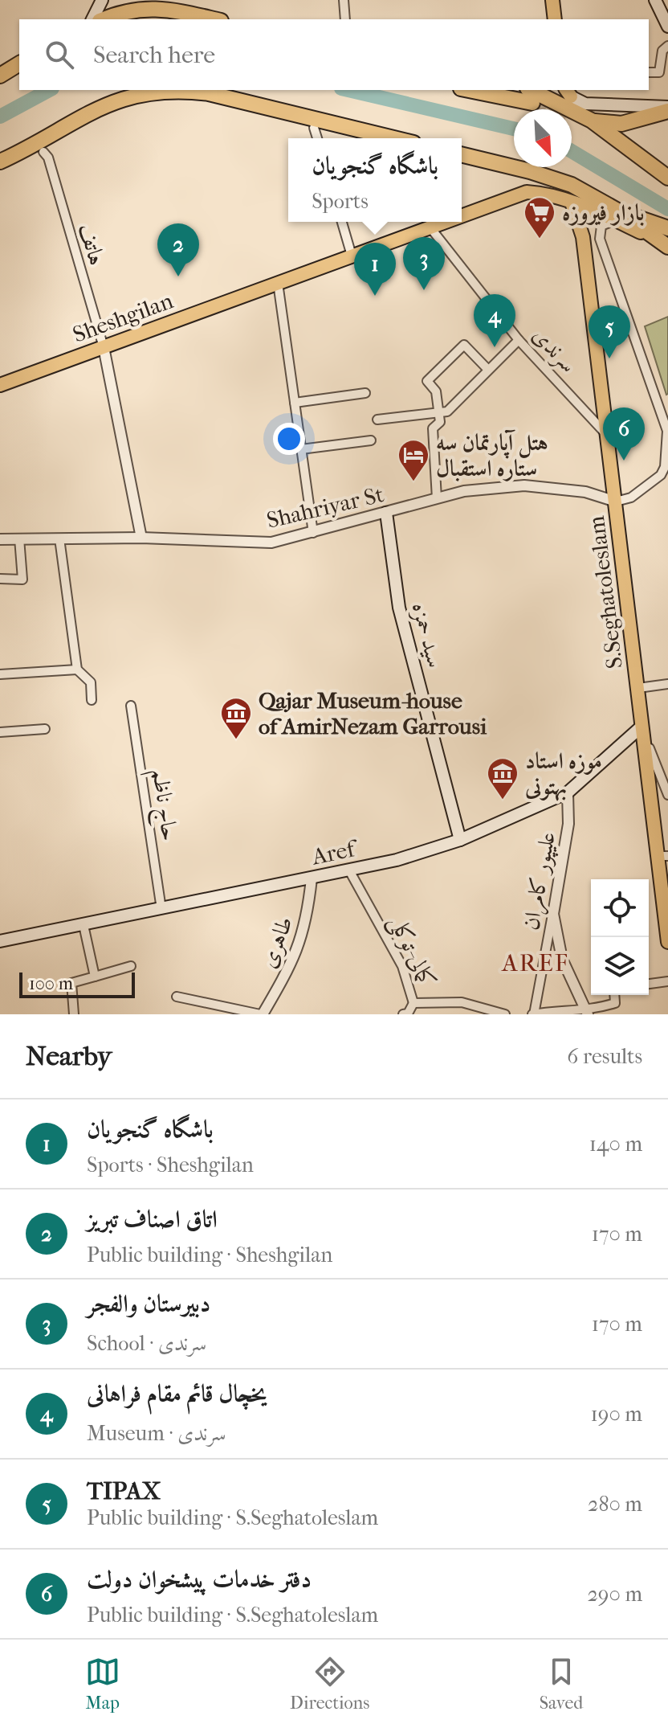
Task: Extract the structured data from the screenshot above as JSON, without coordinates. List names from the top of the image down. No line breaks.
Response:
{"streets":{"main road":["Sheshgilan","S.Seghatoleslam","سید حمزه","Aref"],"street":["هاتف","سرندی","Shahriyar St","حاج ناظم","علیپور کامران","طاهری","کمالی-توکلی"]},"crossings":[["هاتف","Sheshgilan"],["Sheshgilan","سرندی"],["Sheshgilan","S.Seghatoleslam"],["سرندی","S.Seghatoleslam"],["Shahriyar St","S.Seghatoleslam"],["Shahriyar St","سید حمزه"],["S.Seghatoleslam","Aref"],["سید حمزه","Aref"],["حاج ناظم","Aref"],["Aref","علیپور کامران"],["Aref","طاهری"],["Aref","کمالی-توکلی"]],"districts":["AREF"],"places":{"supermarket":["بازار فیروزه"],"hotel":["هتل آپارتمان سه ستاره استقبال"],"museum":["Qajar Museum-house of AmirNezam Garrousi","موزه استاد بهتونی"]},"scale_bar":"100 m","north":"bottom right","page":{"search":"Search here","popup":["باشگاه گنجویان","Sports"],"pins":["2","3","1","4","5","6"],"scale":"100 m","heading":["Nearby","6 results"],"list":[{"mark":"1","name":"باشگاه گنجویان","note":"Sports · Sheshgilan","value":"140 m"},{"mark":"2","name":"اتاق اصناف تبریز","note":"Public building · Sheshgilan","value":"170 m"},{"mark":"3","name":"دبیرستان والفجر","note":"School · سرندی","value":"170 m"},{"mark":"4","name":"یخچال قائم مقام فراهانی","note":"Museum · سرندی","value":"190 m"},{"mark":"5","name":"TIPAX","note":"Public building · S.Seghatoleslam","value":"280 m"},{"mark":"6","name":"دفتر خدمات پیشخوان دولت","note":"Public building · S.Seghatoleslam","value":"290 m"}],"nav":["Map","Directions","Saved"]}}
